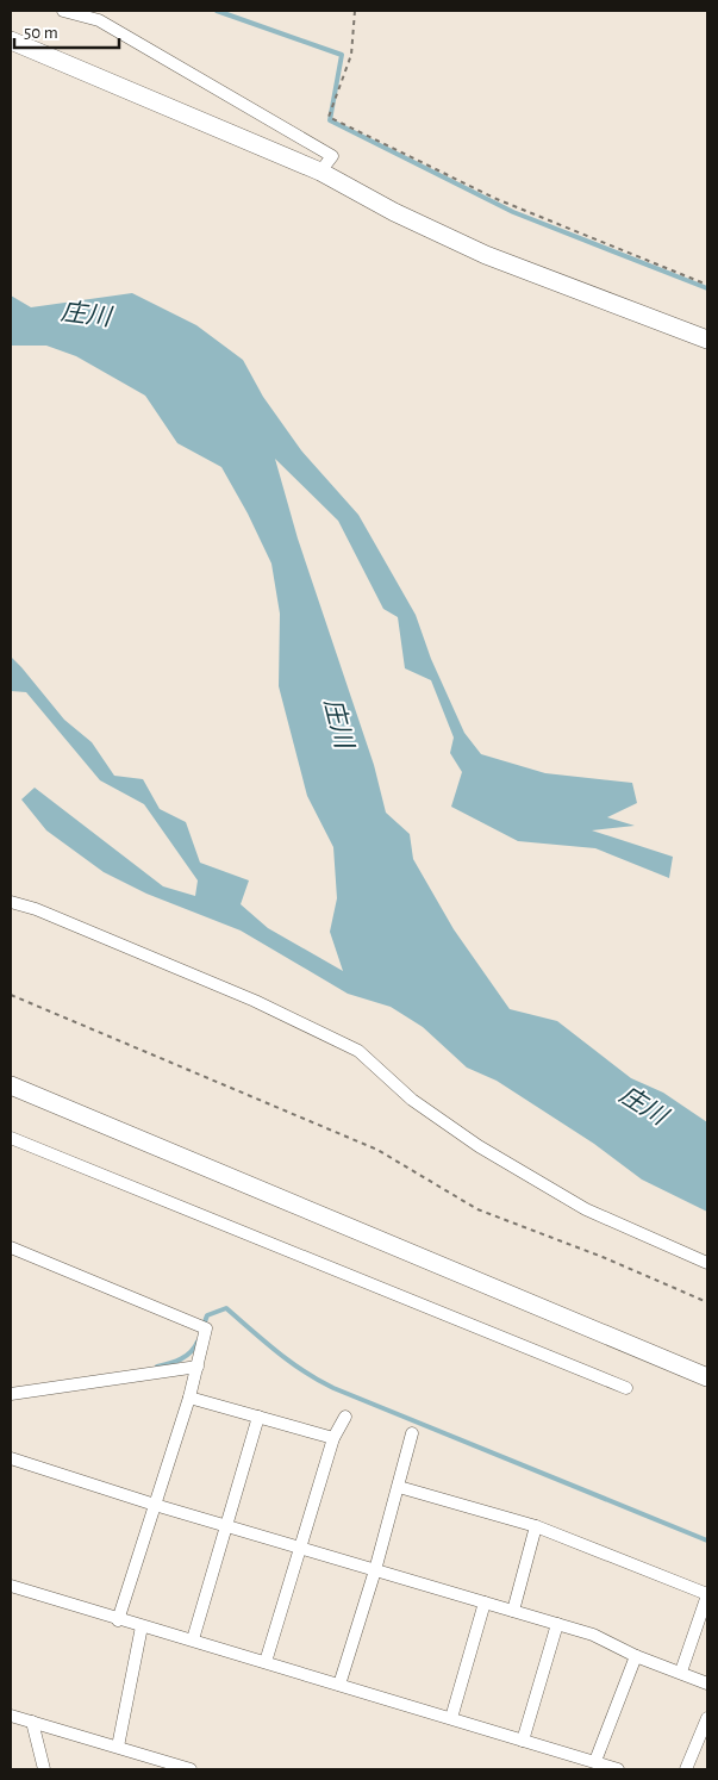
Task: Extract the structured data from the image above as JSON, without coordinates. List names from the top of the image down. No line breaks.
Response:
{"water":["庄川"],"scale_bar":"50 m"}
